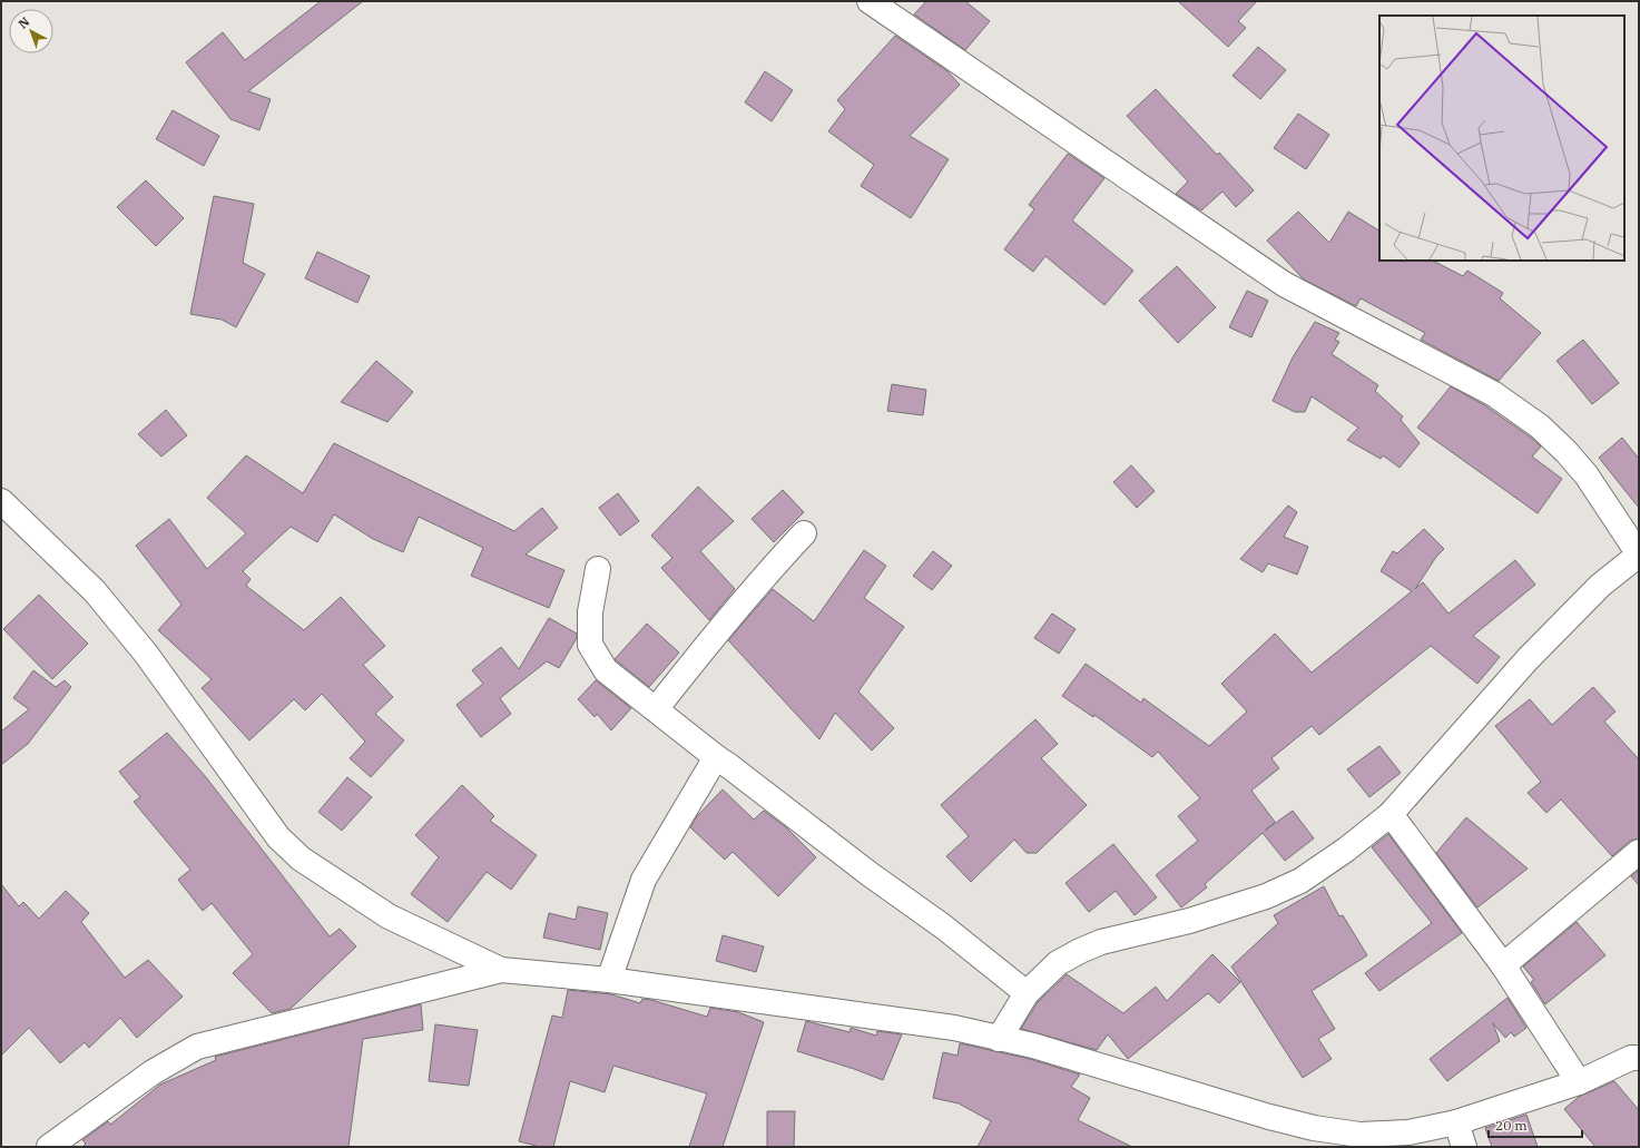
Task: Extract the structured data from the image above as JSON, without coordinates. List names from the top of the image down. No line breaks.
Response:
{"scale_bar":"20 m","north":"top left"}
